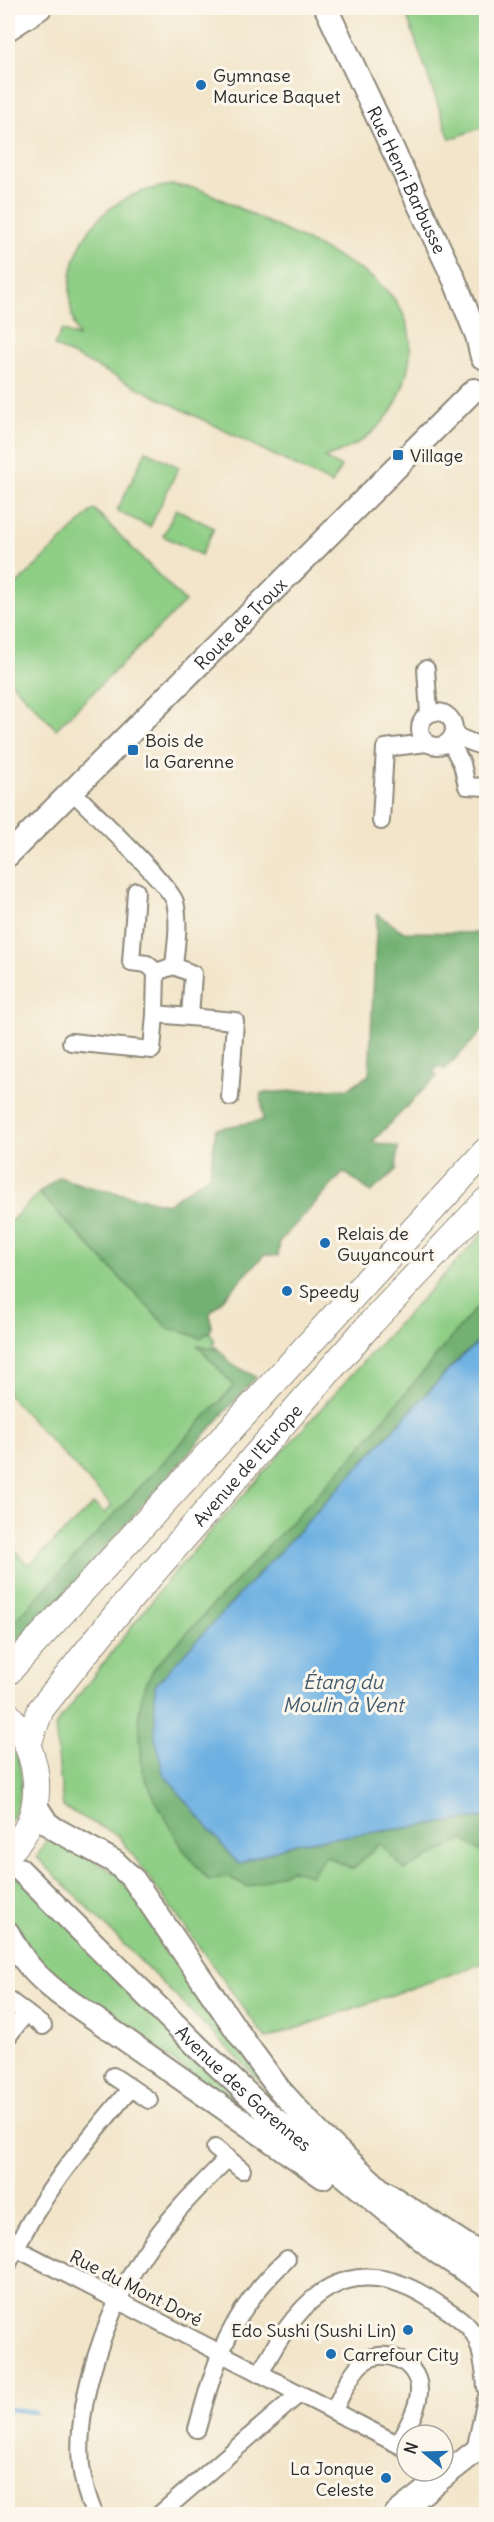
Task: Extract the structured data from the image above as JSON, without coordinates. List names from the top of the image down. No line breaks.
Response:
{"streets":{"main road":["Rue Henri Barbusse","Route de Troux","Avenue de l'Europe","Avenue des Garennes"],"street":["Rue du Mont Doré"]},"water":["Étang du Moulin à Vent"],"places":{"other":["Gymnase Maurice Baquet","Relais de Guyancourt","Speedy","Edo Sushi (Sushi Lin)","Carrefour City","La Jonque Celeste"],"transit":["Village","Bois de la Garenne"]},"north":"left"}
